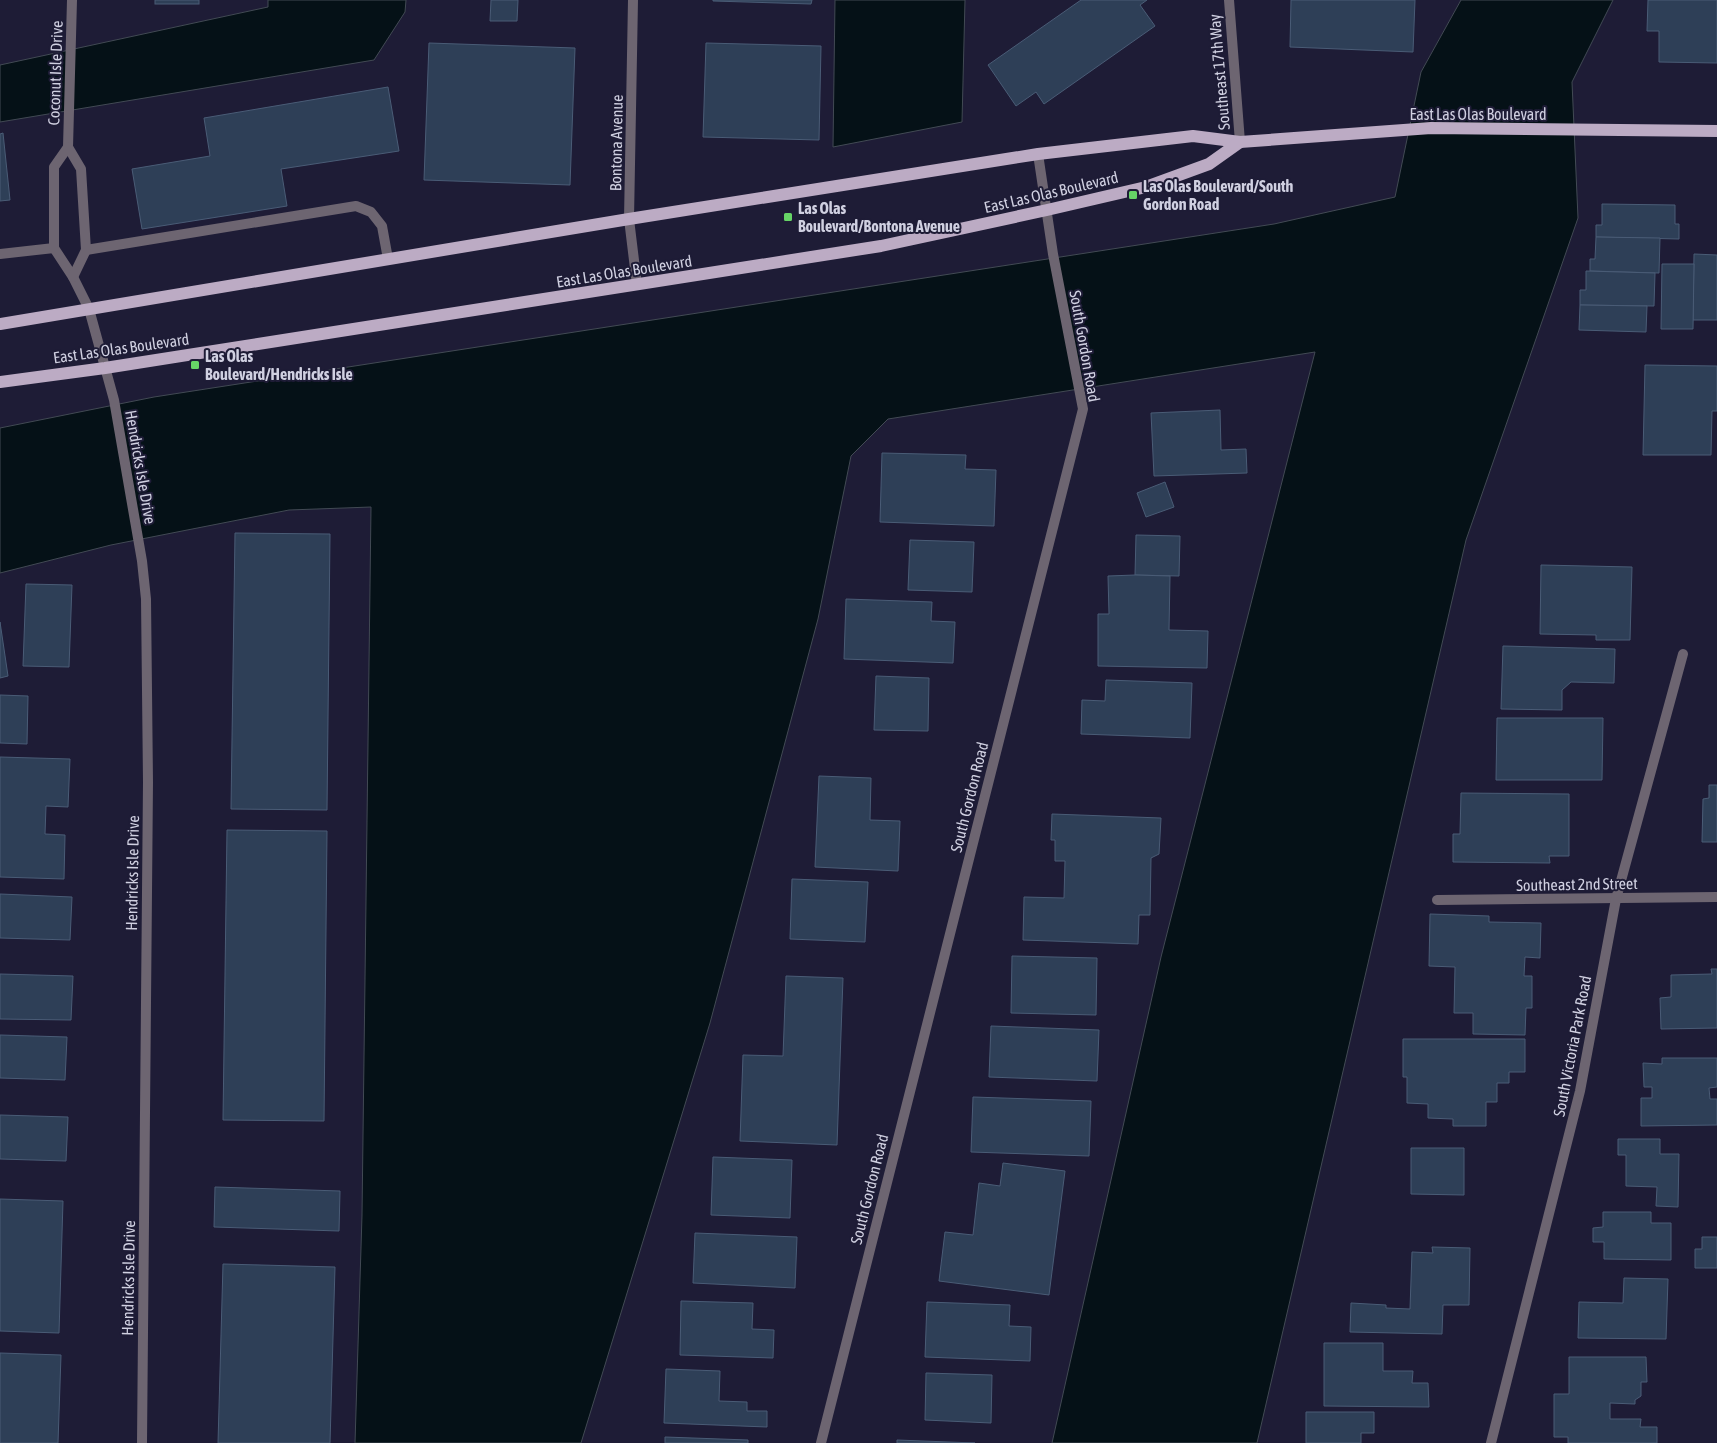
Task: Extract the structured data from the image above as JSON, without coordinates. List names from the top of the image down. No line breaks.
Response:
{"streets":{"main road":["East Las Olas Boulevard"],"street":["Southeast 17th Way","Coconut Isle Drive","Bontona Avenue","South Gordon Road","Hendricks Isle Drive","Southeast 2nd Street","South Victoria Park Road"]},"crossings":[["Southeast 17th Way","East Las Olas Boulevard"],["East Las Olas Boulevard","Bontona Avenue"],["East Las Olas Boulevard","South Gordon Road"],["East Las Olas Boulevard","Hendricks Isle Drive"],["Southeast 2nd Street","South Victoria Park Road"]],"places":{"transit":["Las Olas Boulevard/South Gordon Road","Las Olas Boulevard/Bontona Avenue","Las Olas Boulevard/Hendricks Isle"]}}
